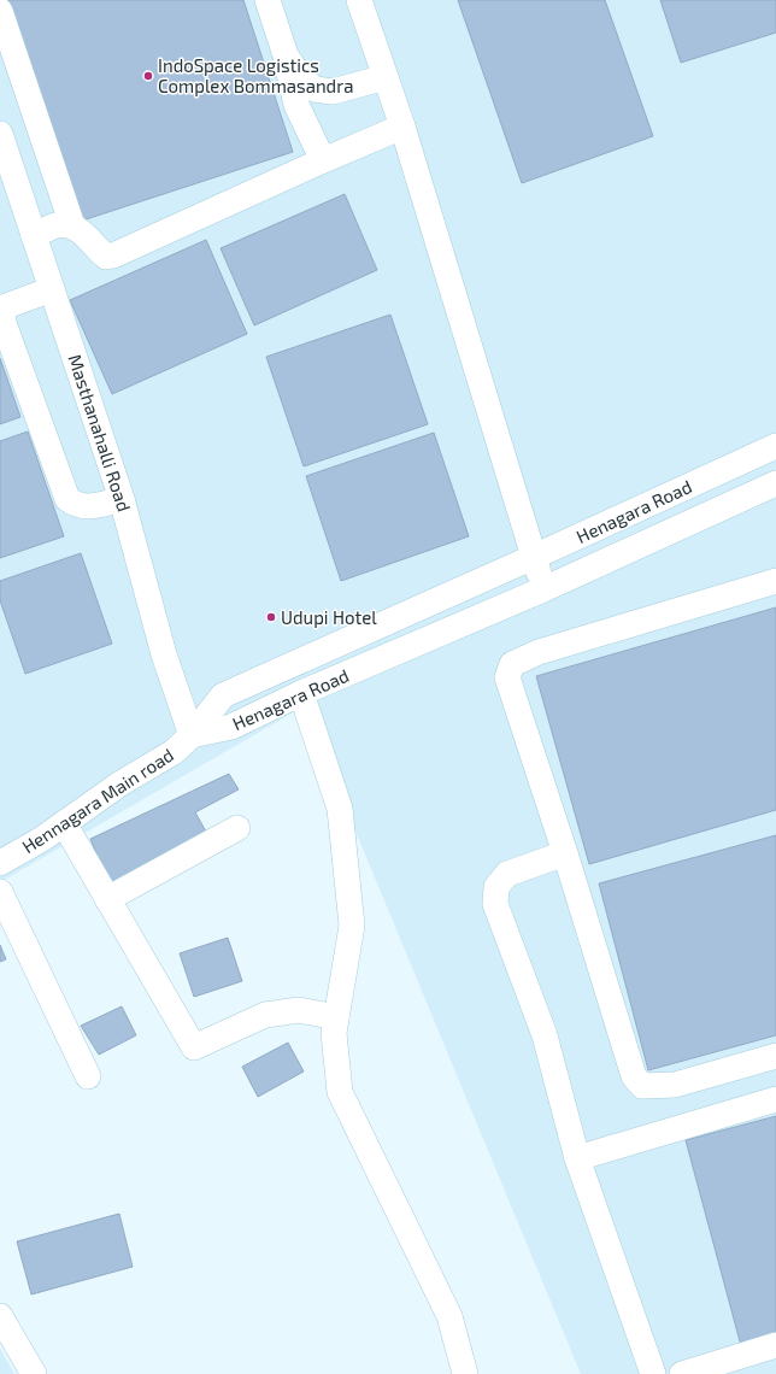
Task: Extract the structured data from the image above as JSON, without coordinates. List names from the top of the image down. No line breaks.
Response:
{"streets":{"street":["Masthanahalli Road","Henagara Road","Hennagara Main road"]},"crossings":[["Masthanahalli Road","Henagara Road"],["Masthanahalli Road","Hennagara Main road"],["Henagara Road","Hennagara Main road"]],"places":["IndoSpace Logistics Complex Bommasandra","Udupi Hotel"]}
